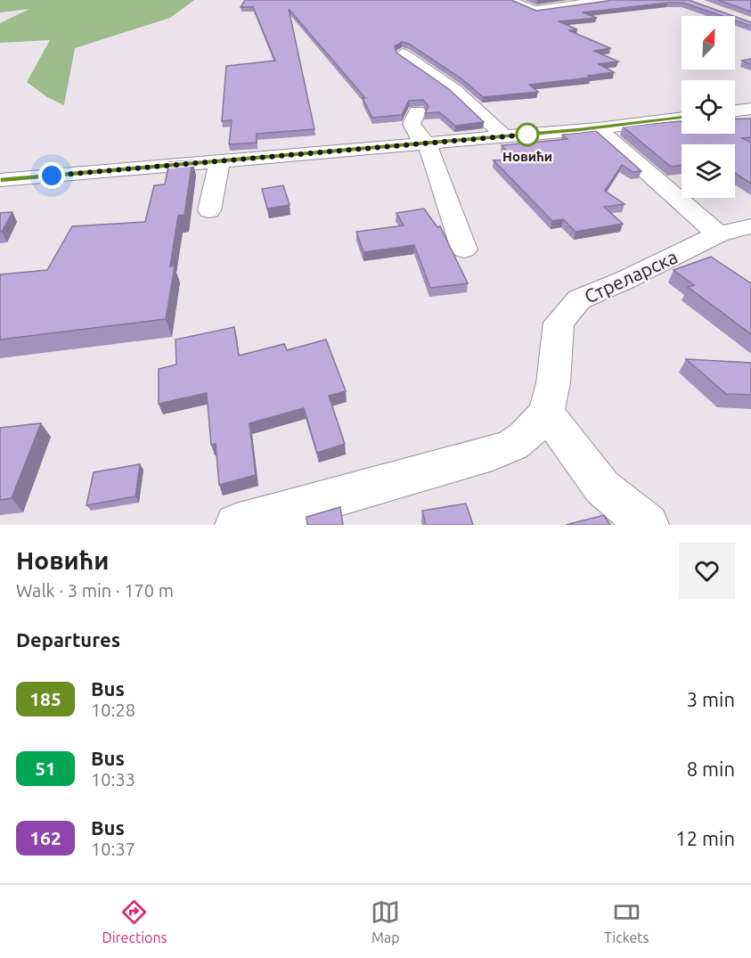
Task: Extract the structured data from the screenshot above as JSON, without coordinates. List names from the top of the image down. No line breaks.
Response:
{"streets":{"street":["Стреларска"]},"places":["Новићи"],"lines":["bus line 185"],"north":"top right","page":{"heading":[["Новићи","Walk · 3 min · 170 m"],"Departures"],"list":[{"mark":"185","name":"Bus","note":"10:28","value":"3 min"},{"mark":"51","name":"Bus","note":"10:33","value":"8 min"},{"mark":"162","name":"Bus","note":"10:37","value":"12 min"}],"tabs":["Directions","Map","Tickets"]}}
